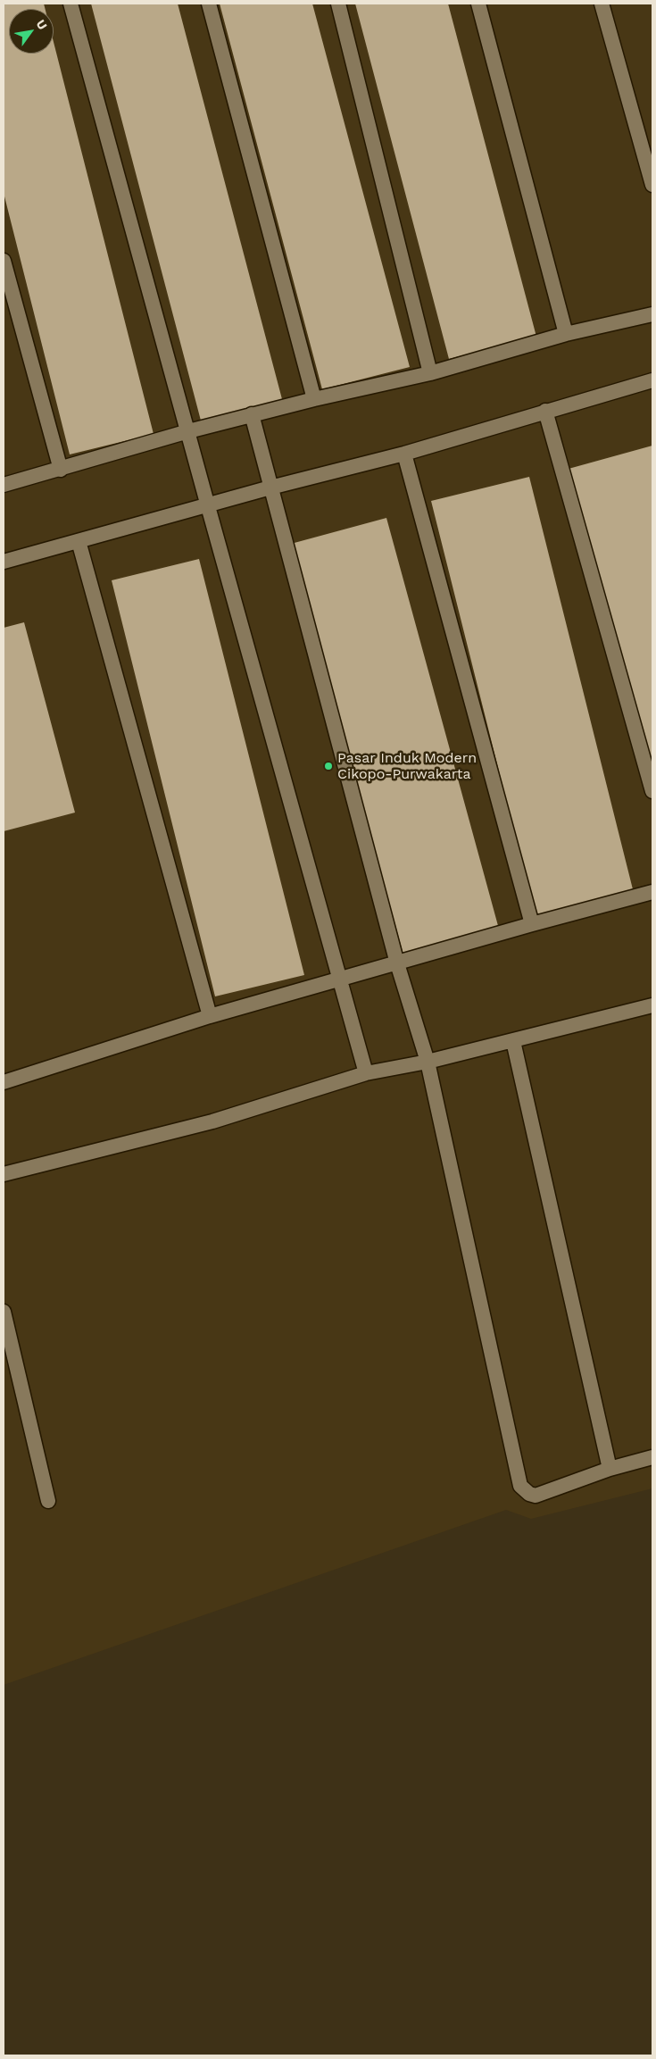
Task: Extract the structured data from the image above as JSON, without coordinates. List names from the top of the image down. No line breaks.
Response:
{"places":["Pasar Induk Modern Cikopo-Purwakarta"],"north":"top right"}
